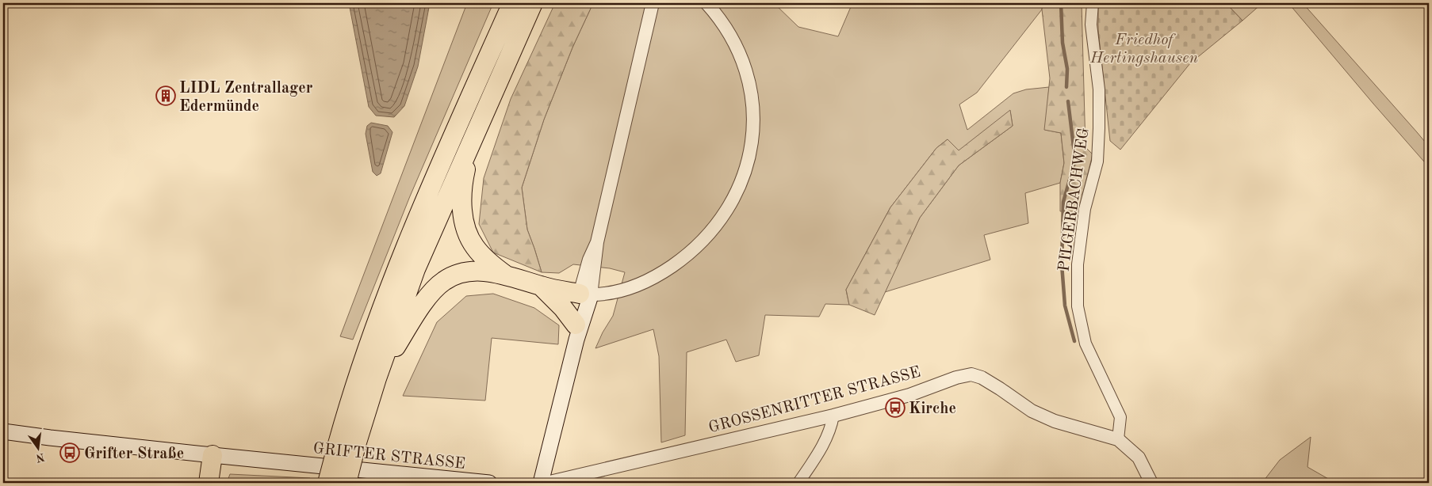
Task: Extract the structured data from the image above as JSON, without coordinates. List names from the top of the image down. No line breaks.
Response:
{"streets":{"main road":["GRIFTER STRASSE"],"street":["PILGERBACHWEG","GROSSENRITTER STRASSE"]},"crossings":[["PILGERBACHWEG","GROSSENRITTER STRASSE"]],"parks":["Friedhof Hertingshausen"],"places":{"building":["LIDL Zentrallager Edermünde"],"bus stop":["Kirche","Grifter Straße"]},"north":"bottom"}
